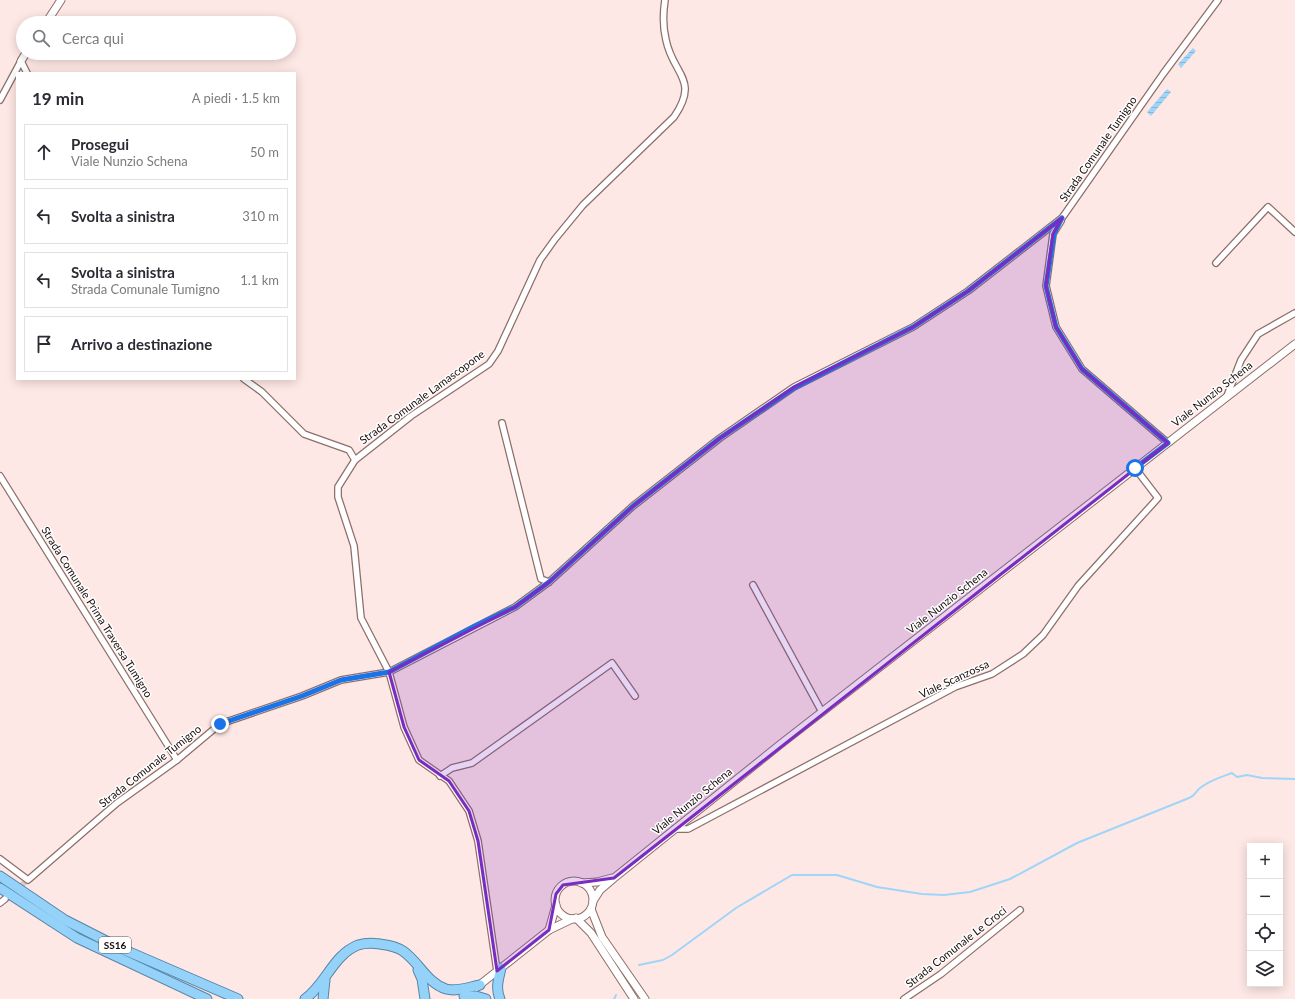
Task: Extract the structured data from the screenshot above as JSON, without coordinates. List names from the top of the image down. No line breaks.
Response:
{"streets":{"highway":["SS16"],"street":["Strada Comunale Tumigno","Viale Nunzio Schena","Strada Comunale Lamascopone","Strada Comunale Prima Traversa Tumigno","Viale Scanzossa","Strada Comunale Le Croci"]},"crossings":[["Strada Comunale Tumigno","Strada Comunale Lamascopone"],["Strada Comunale Tumigno","Strada Comunale Prima Traversa Tumigno"],["Viale Nunzio Schena","Viale Scanzossa"]],"page":{"search":"Cerca qui","heading":["19 min","A piedi · 1.5 km"],"list":[["Prosegui","Viale Nunzio Schena","50 m"],["Svolta a sinistra","310 m"],["Svolta a sinistra","Strada Comunale Tumigno","1.1 km"],"Arrivo a destinazione"],"map_buttons":["+","−"]}}
